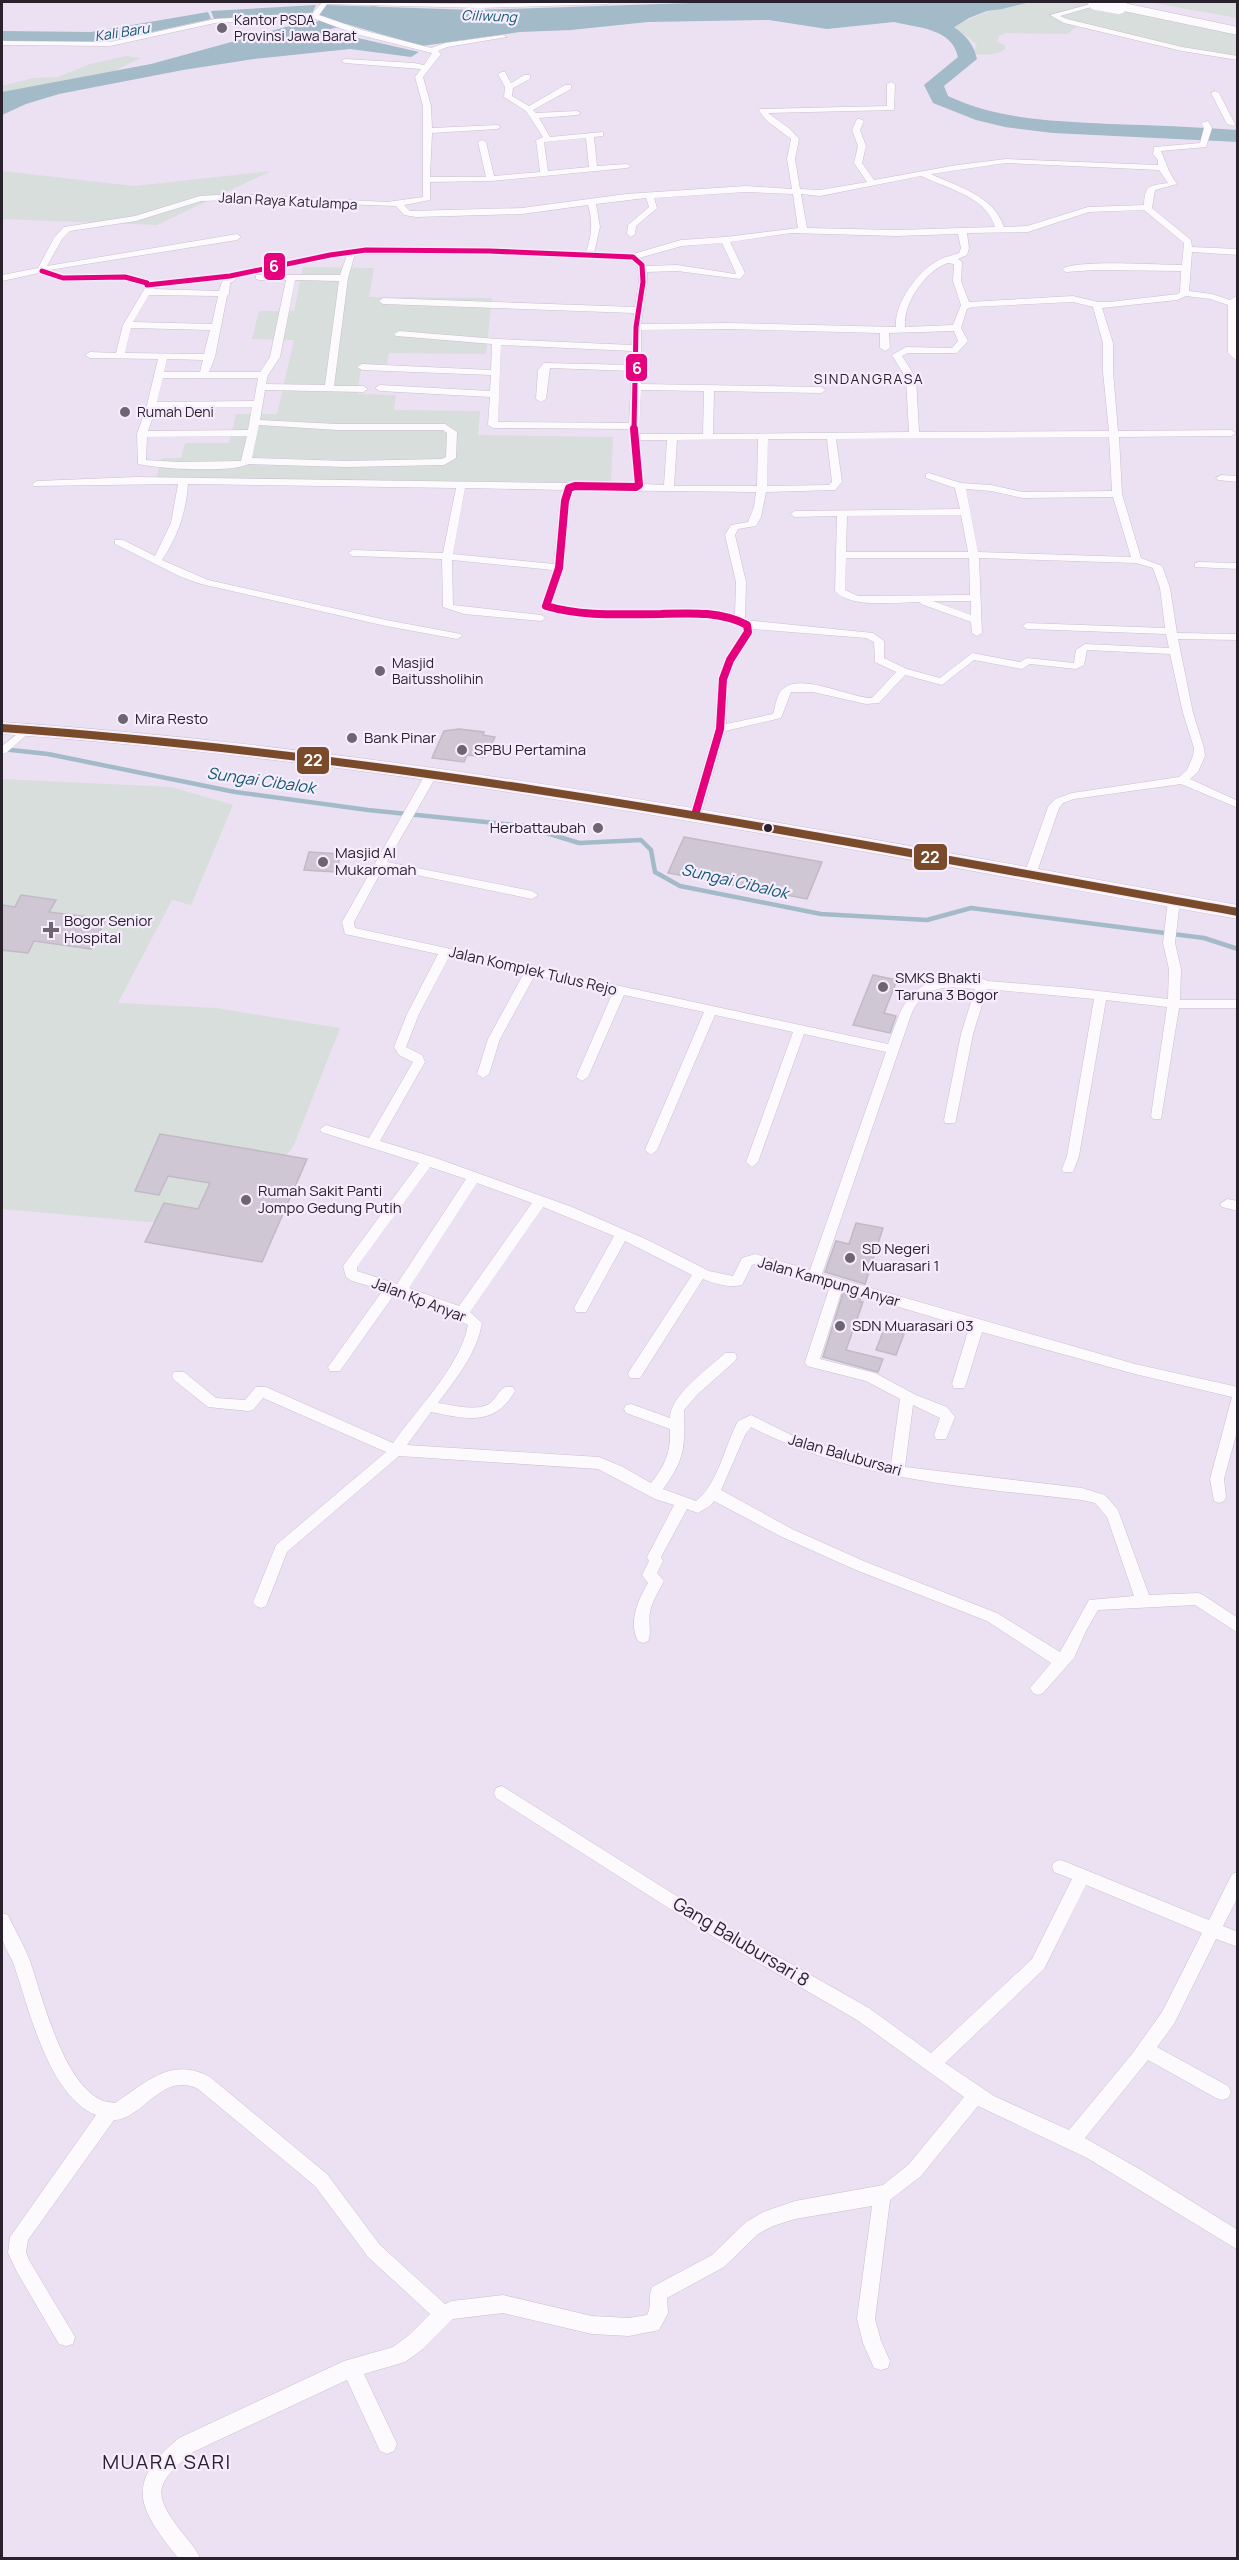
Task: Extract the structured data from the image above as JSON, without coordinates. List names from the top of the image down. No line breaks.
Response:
{"streets":{"street":["Jalan Raya Katulampa","Jalan Komplek Tulus Rejo","Jalan Kampung Anyar","Jalan Kp Anyar","Jalan Balubursari","Gang Balubursari 8"]},"crossings":[["Jalan Kampung Anyar","Jalan Kp Anyar"]],"districts":["SINDANGRASA","MUARA SARI"],"water":["Ciliwung","Kali Baru","Sungai Cibalok"],"places":{"other":["Kantor PSDA Provinsi Jawa Barat","Rumah Deni","Masjid Baitussholihin","Mira Resto","Bank Pinar","SPBU Pertamina","Herbattaubah","Masjid Al Mukaromah","SMKS Bhakti Taruna 3 Bogor","Rumah Sakit Panti Jompo Gedung Putih","SD Negeri Muarasari 1","SDN Muarasari 03"],"health":["Bogor Senior Hospital"]},"lines":["transit line 6","transit line 22"]}
